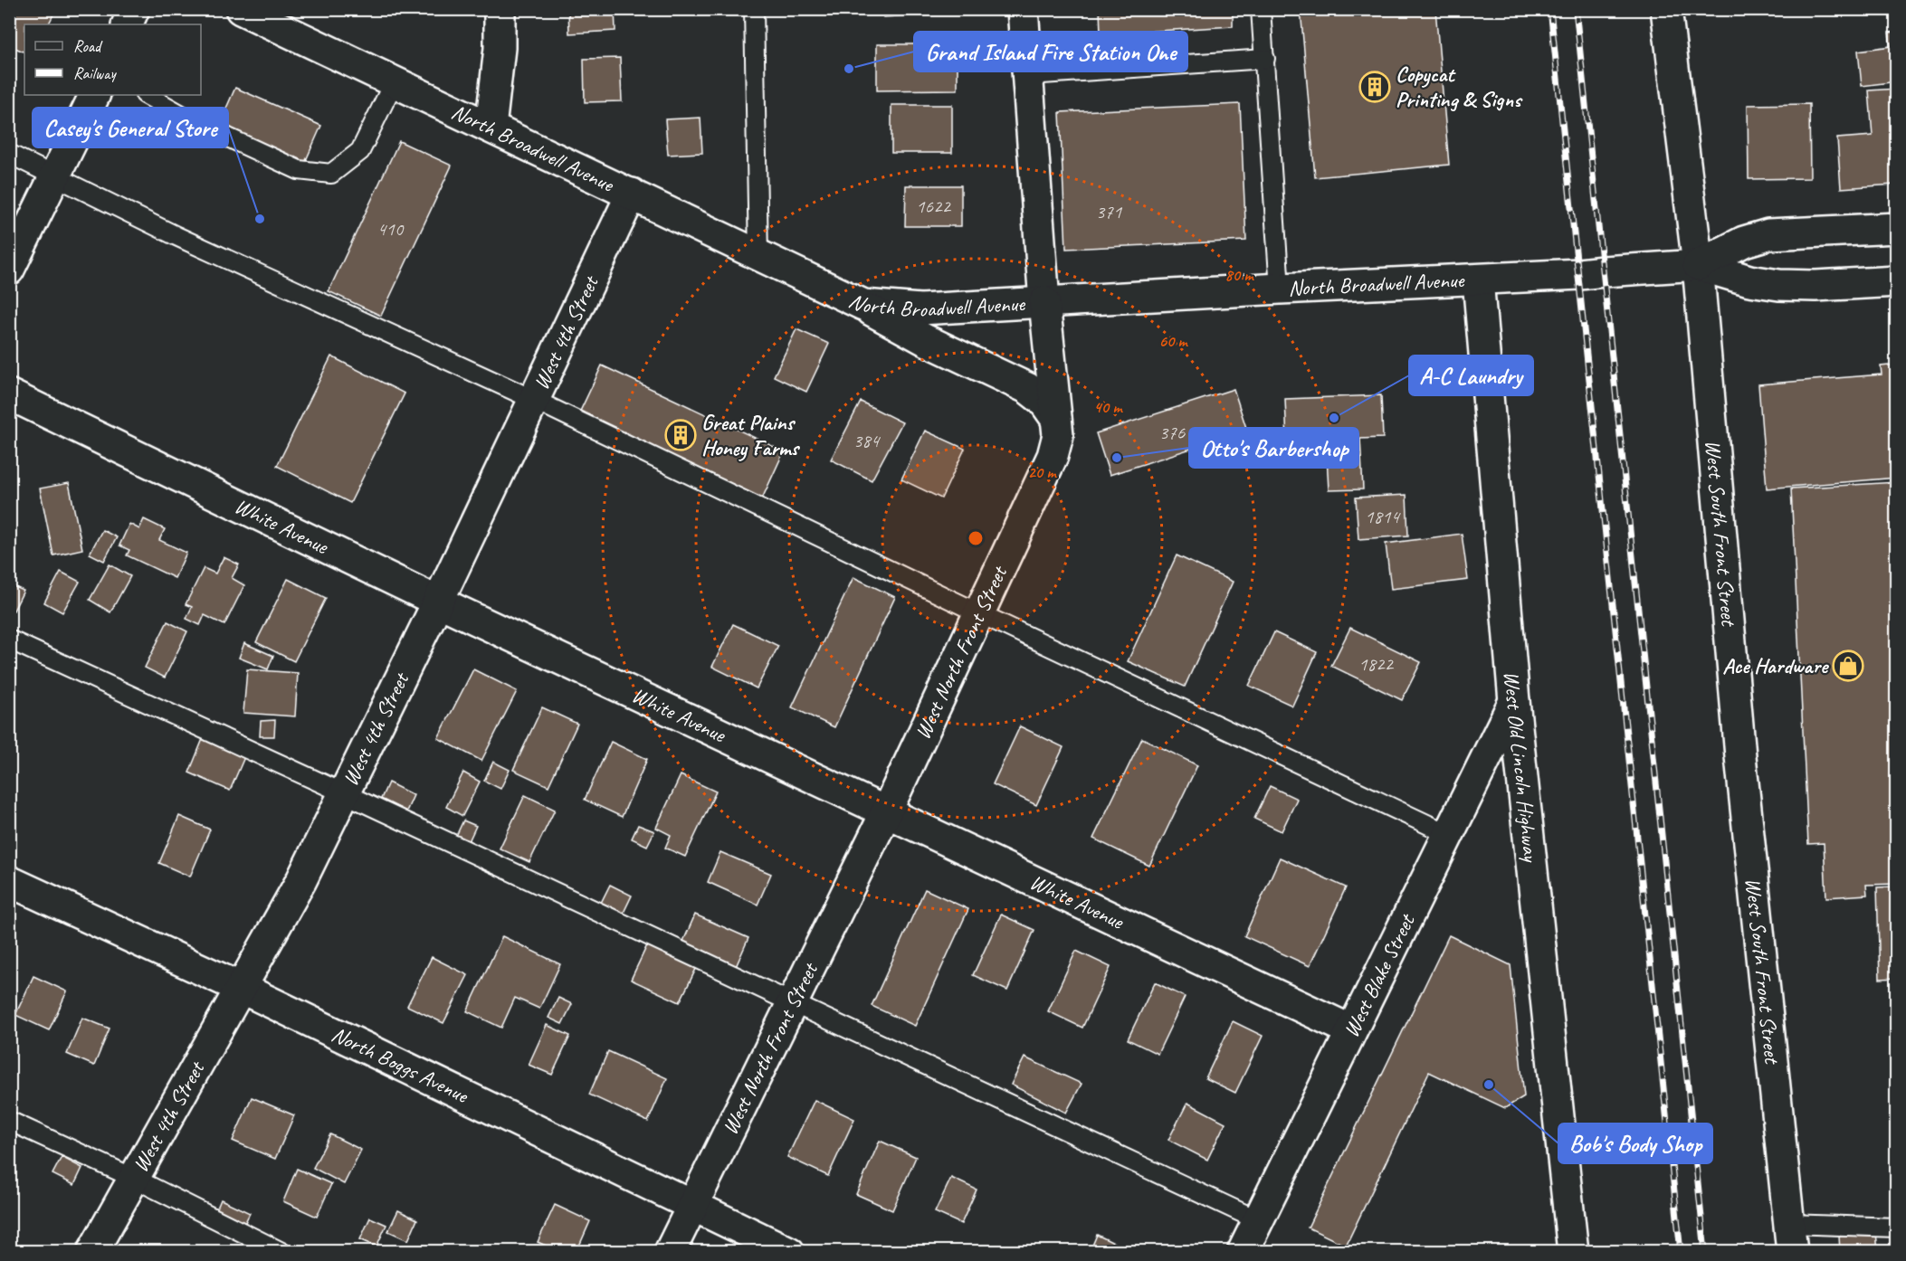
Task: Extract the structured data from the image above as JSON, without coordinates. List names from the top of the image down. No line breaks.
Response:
{"streets":{"street":["North Broadwell Avenue","West 4th Street","White Avenue","West South Front Street","West North Front Street","West Old Lincoln Highway","West Blake Street","North Boggs Avenue"]},"crossings":[["North Broadwell Avenue","West 4th Street"],["North Broadwell Avenue","West South Front Street"],["North Broadwell Avenue","West North Front Street"],["North Broadwell Avenue","West Old Lincoln Highway"],["West 4th Street","White Avenue"],["West 4th Street","North Boggs Avenue"],["White Avenue","West North Front Street"],["White Avenue","West Blake Street"],["West North Front Street","North Boggs Avenue"],["West Old Lincoln Highway","West Blake Street"]],"places":{"other":["Grand Island Fire Station One","Casey's General Store","A-C Laundry","Otto's Barbershop","Bob's Body Shop"],"building":["Copycat Printing & Signs","Great Plains Honey Farms"],"shop":["Ace Hardware"]},"house_numbers":["1622","371","410","376","384","1814","1822"],"legend":["Road","Railway"],"rings":["80 m","60 m","40 m","20 m"]}
